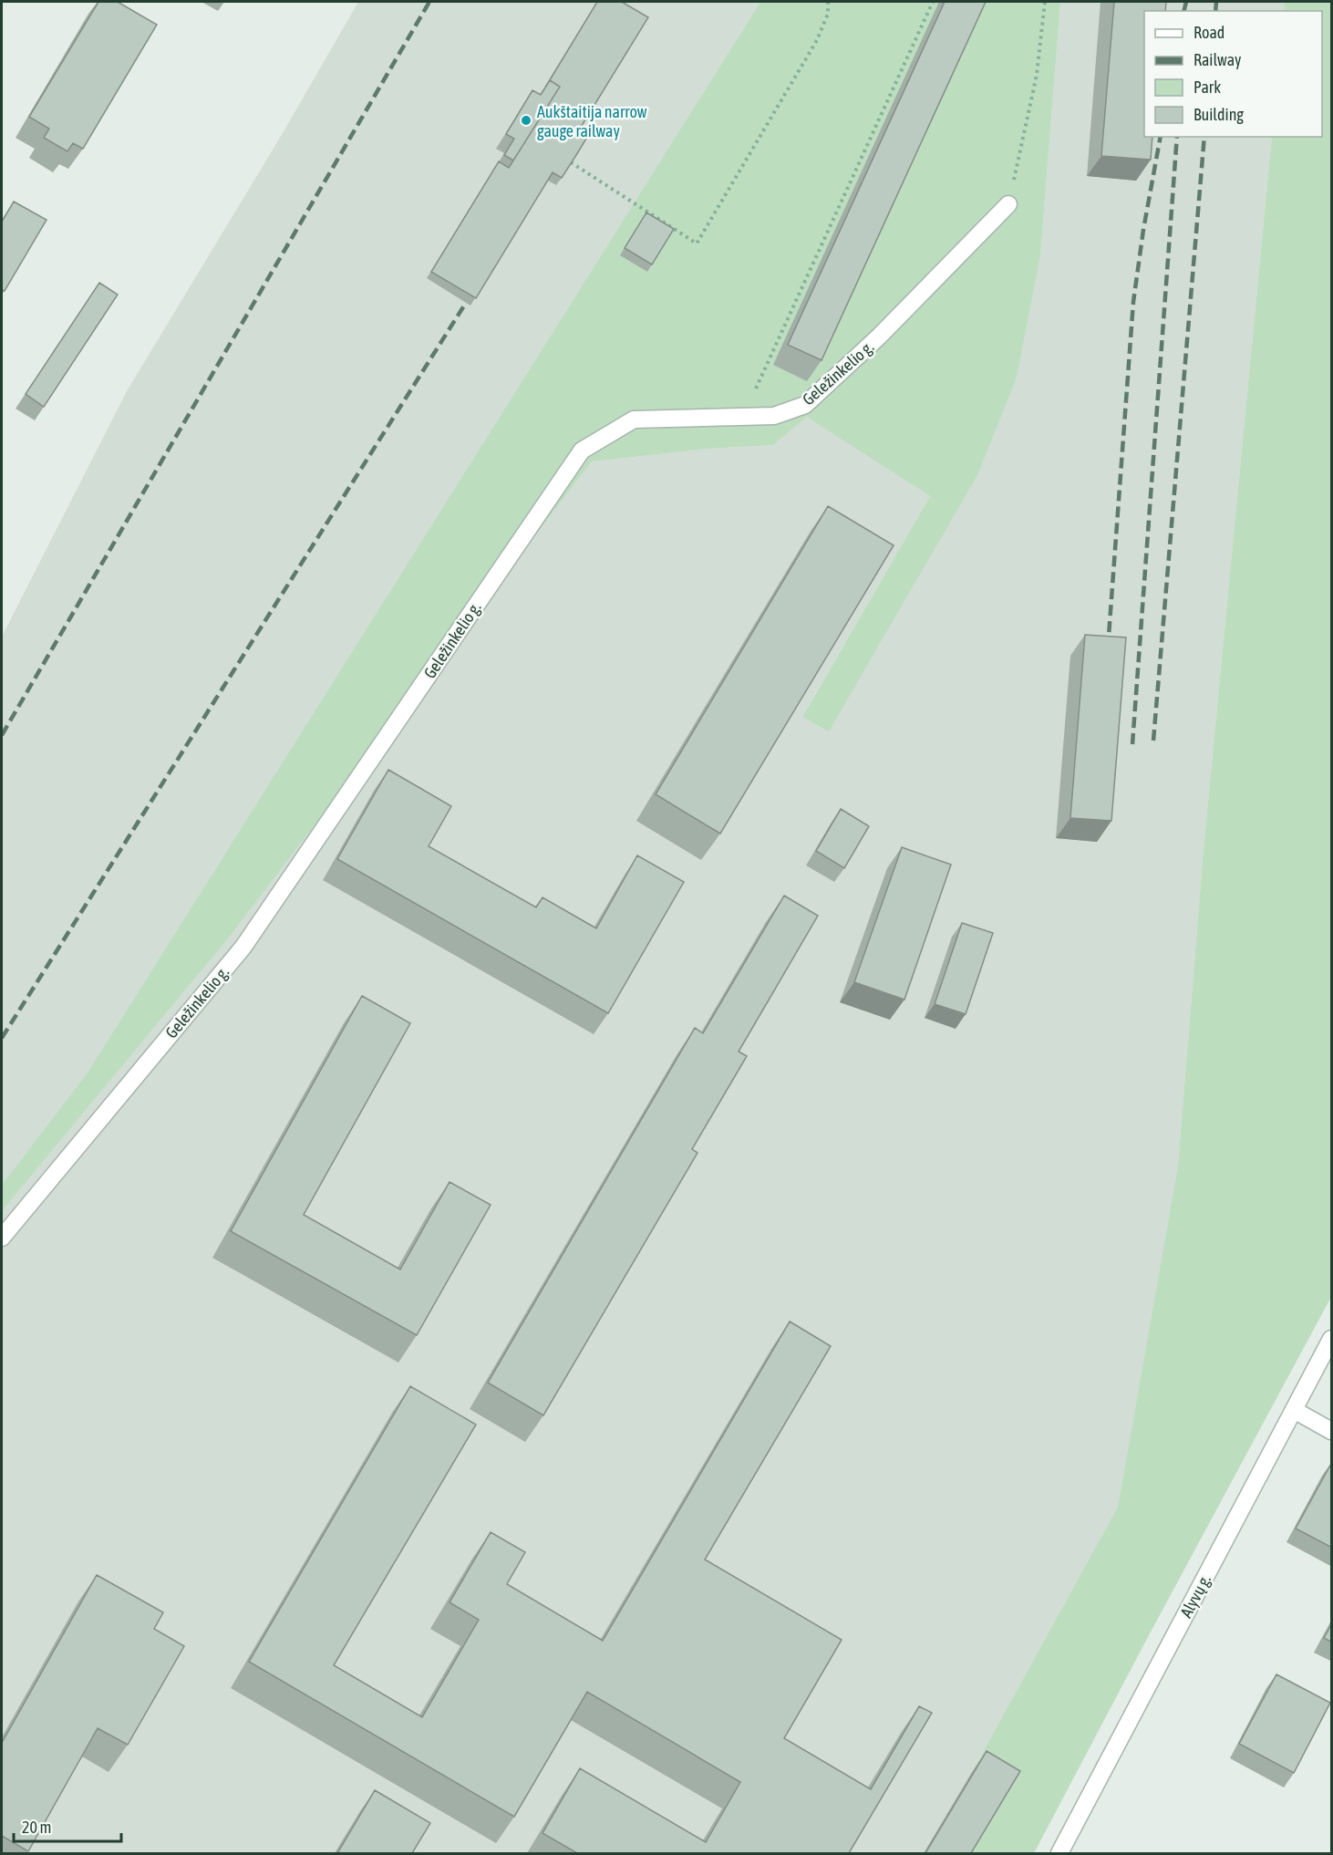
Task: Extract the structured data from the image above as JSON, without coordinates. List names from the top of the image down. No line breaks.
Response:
{"streets":{"street":["Geležinkelio g.","Alyvų g."]},"places":["Aukštaitija narrow gauge railway"],"legend":["Road","Railway","Park","Building"],"scale_bar":"20 m"}
